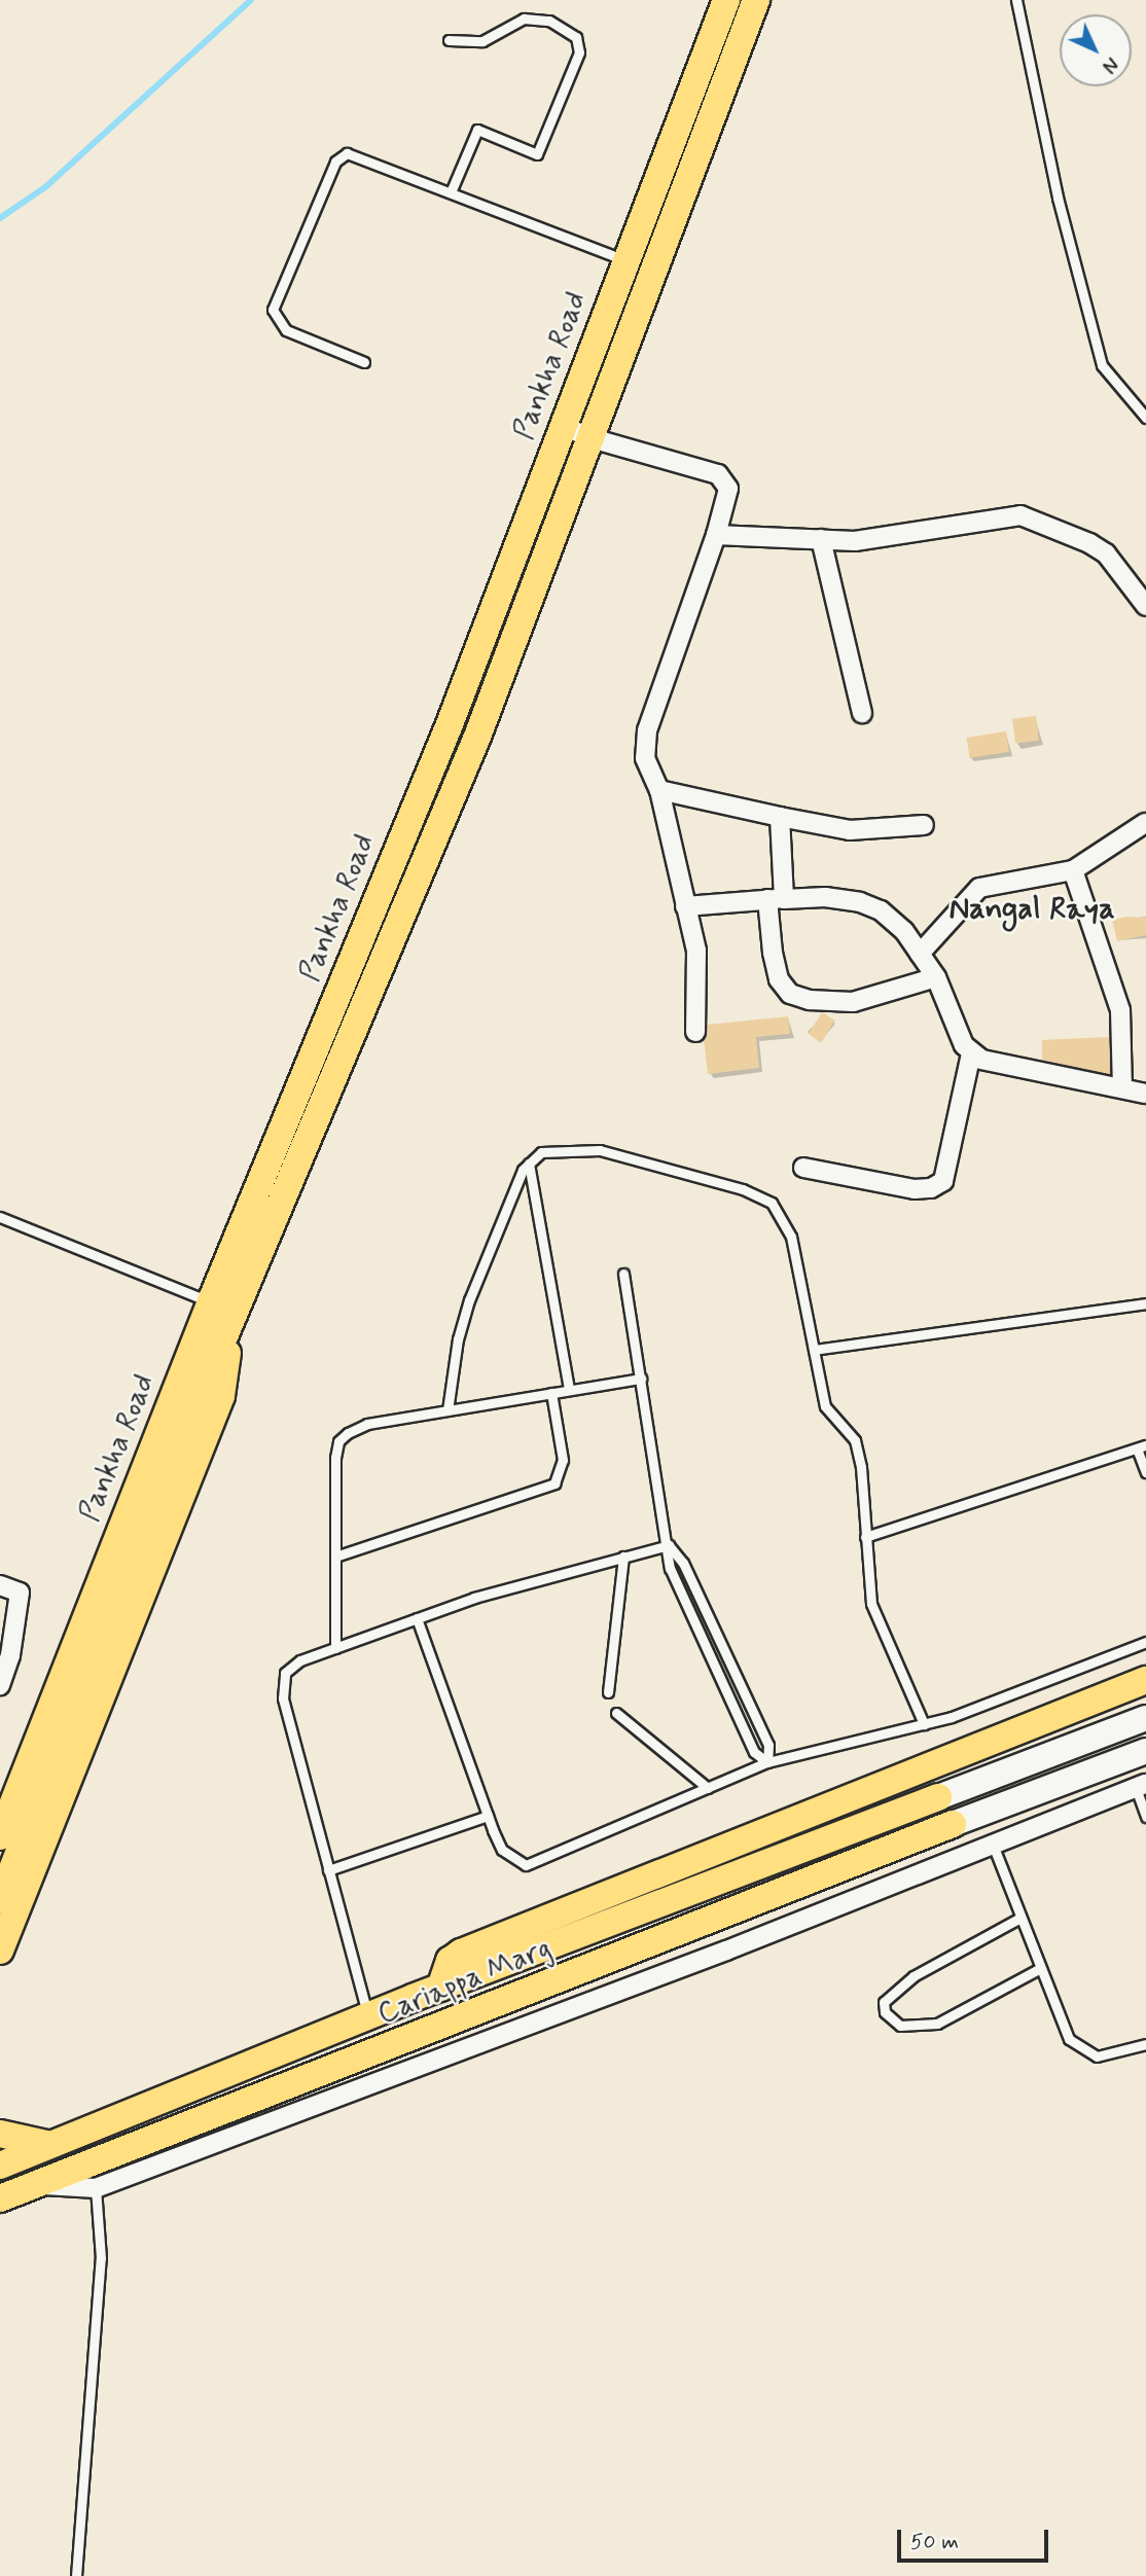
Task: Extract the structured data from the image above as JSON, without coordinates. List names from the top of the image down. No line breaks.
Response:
{"streets":{"main road":["Pankha Road","Cariappa Marg"]},"districts":["Nangal Raya"],"scale_bar":"50 m","north":"bottom right"}
